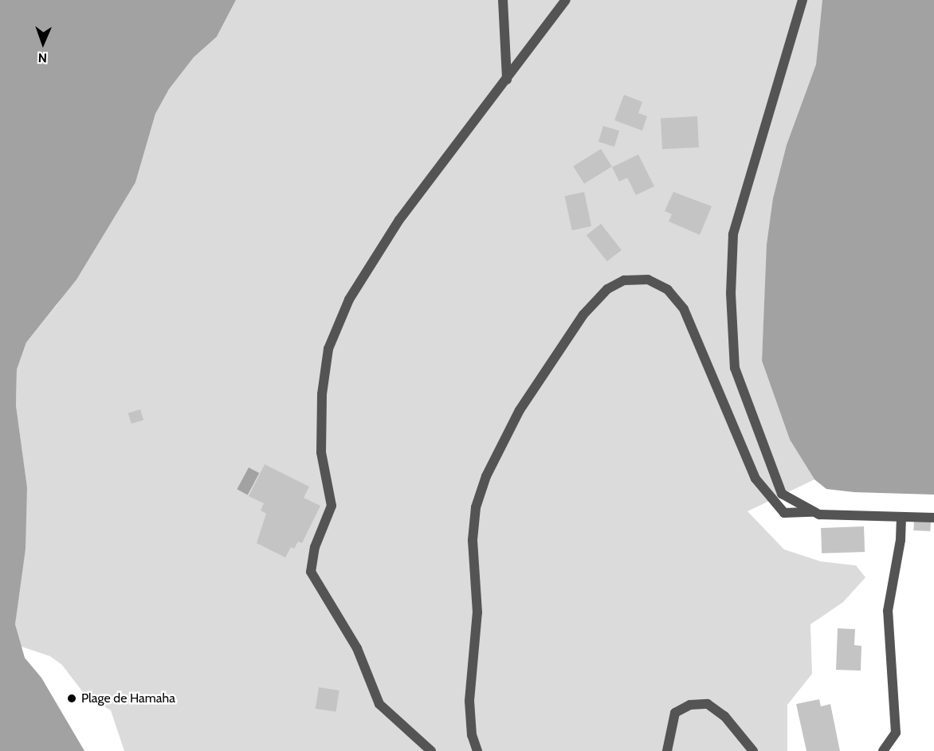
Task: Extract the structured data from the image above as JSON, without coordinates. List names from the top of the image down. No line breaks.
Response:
{"places":["Plage de Hamaha"],"north":"bottom"}
